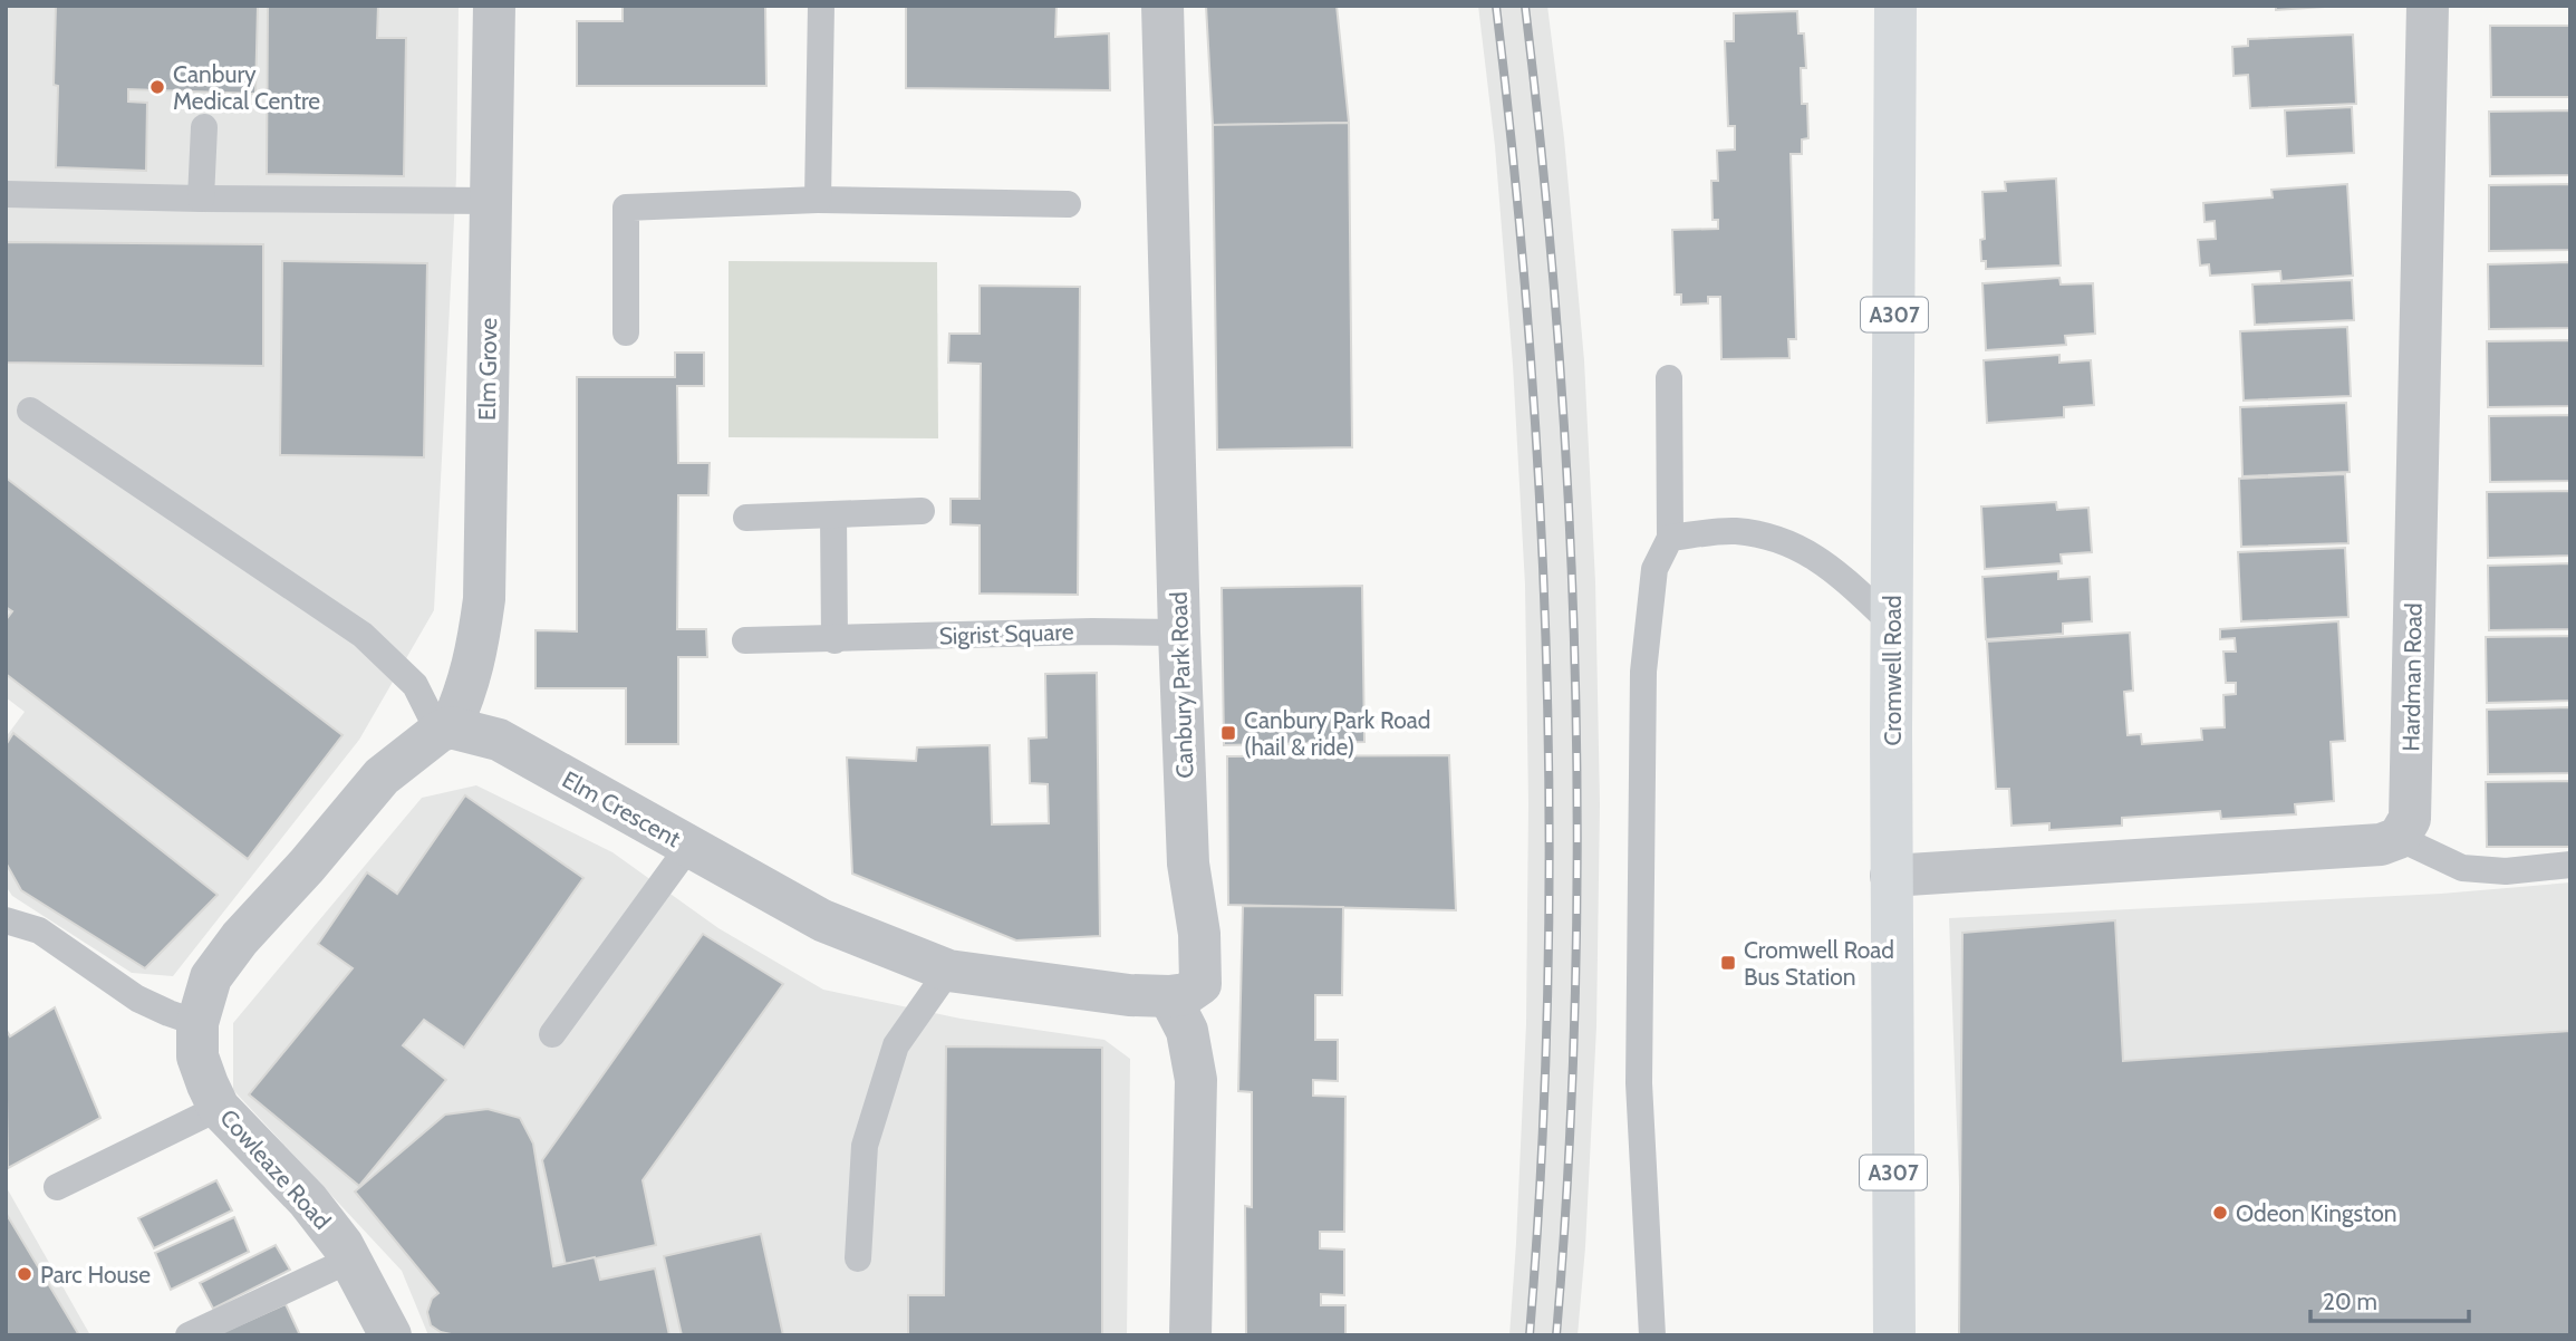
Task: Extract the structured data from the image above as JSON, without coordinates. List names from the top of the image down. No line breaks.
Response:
{"streets":{"main road":["A307","Cromwell Road"],"street":["Elm Grove","Hardman Road","Canbury Park Road","Elm Crescent","Cowleaze Road"],"lane":["Sigrist Square"]},"crossings":[["Elm Grove","Elm Crescent"],["Sigrist Square","Canbury Park Road"],["Canbury Park Road","Elm Crescent"]],"places":{"other":["Canbury Medical Centre","Odeon Kingston","Parc House"],"transit":["Canbury Park Road (hail & ride)","Cromwell Road Bus Station"]},"scale_bar":"20 m"}
